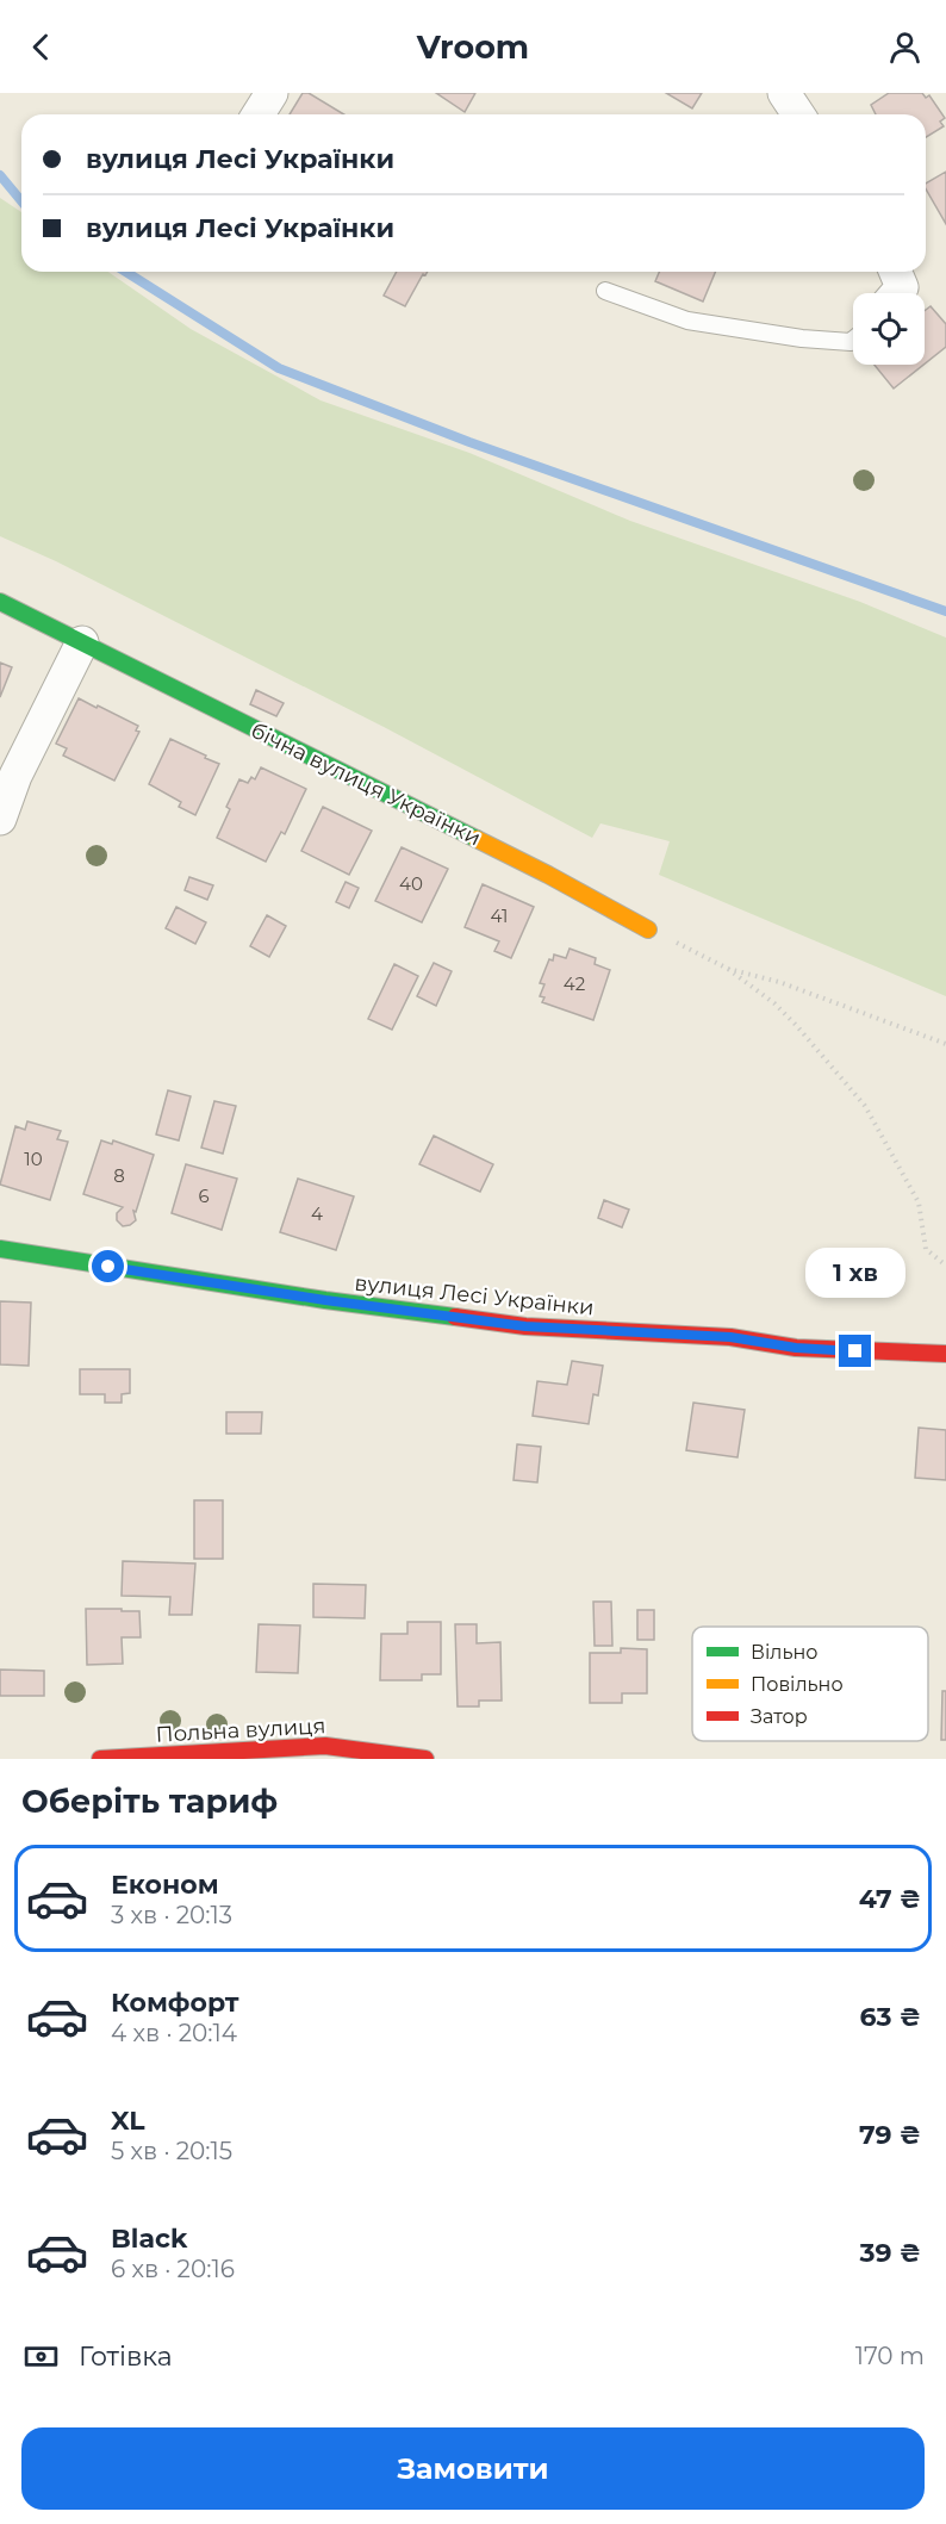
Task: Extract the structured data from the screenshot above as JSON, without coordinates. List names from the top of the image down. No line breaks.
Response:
{"streets":{"street":["бічна вулиця Українки","вулиця Лесі Українки","Польна вулиця"]},"house_numbers":["40","41","42","10","8","6","4"],"legend":["Вільно","Повільно","Затор"],"page":{"header":"Vroom","banner":["вулиця Лесі Українки","вулиця Лесі Українки"],"bubble":"1 хв","heading":"Оберіть тариф","list":[{"name":"Економ","note":"3 хв · 20:13","value":"47 ₴"},{"name":"Комфорт","note":"4 хв · 20:14","value":"63 ₴"},{"name":"XL","note":"5 хв · 20:15","value":"79 ₴"},{"name":"Black","note":"6 хв · 20:16","value":"39 ₴"}],"pay":["Готівка","170 m"],"buttons":"Замовити"}}
